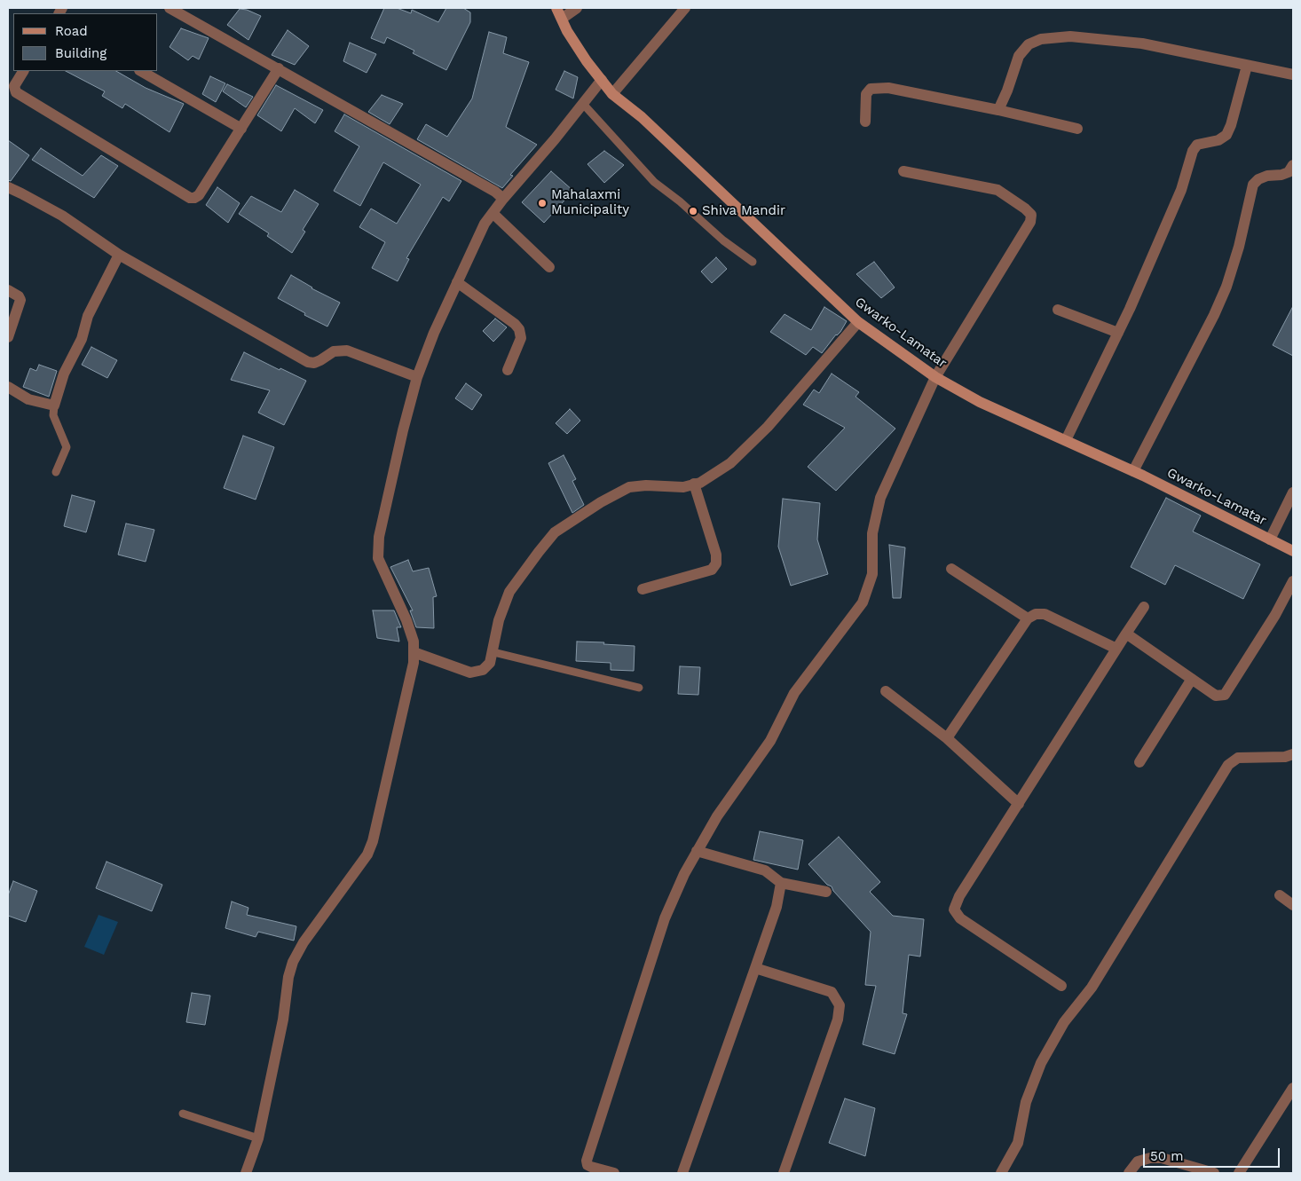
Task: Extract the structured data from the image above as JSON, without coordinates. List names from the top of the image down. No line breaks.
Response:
{"streets":{"main road":["Gwarko-Lamatar"]},"places":["Mahalaxmi Municipality","Shiva Mandir"],"legend":["Road","Building"],"scale_bar":"50 m"}
